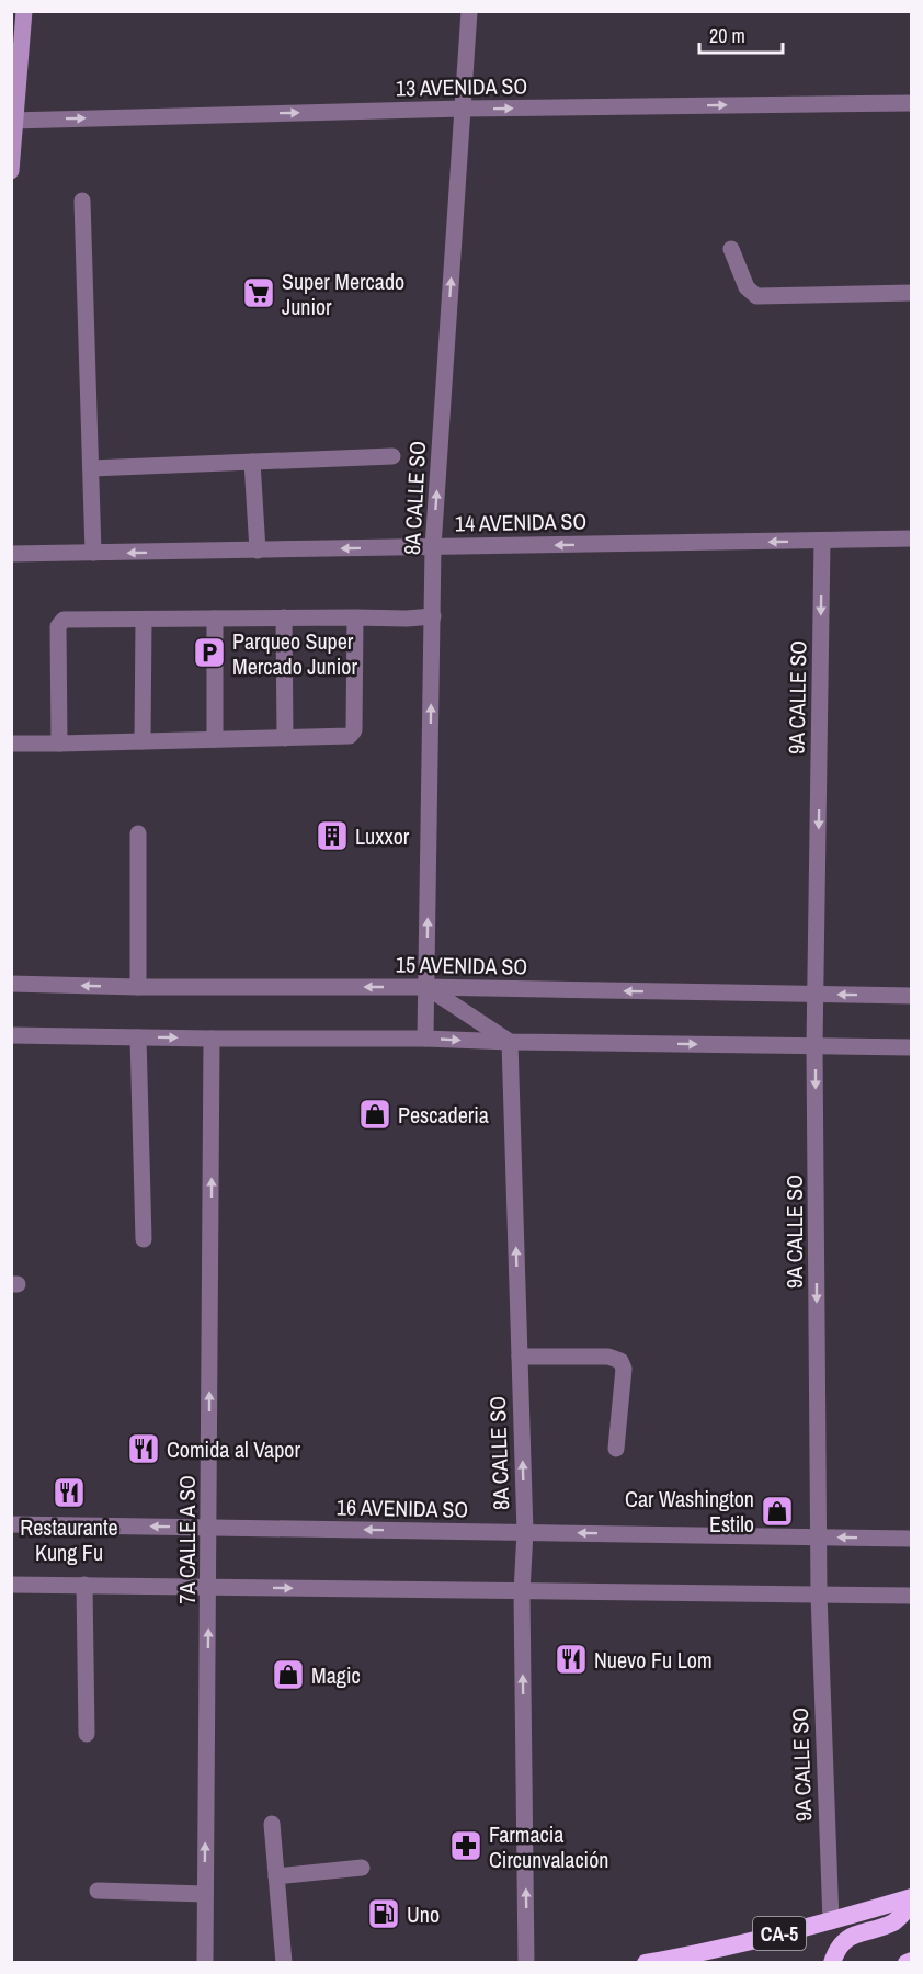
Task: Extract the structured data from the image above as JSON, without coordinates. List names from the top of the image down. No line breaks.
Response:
{"streets":{"highway":["CA-5"],"street":["13 AVENIDA SO","8A CALLE SO","14 AVENIDA SO","9A CALLE SO","15 AVENIDA SO","16 AVENIDA SO","7A CALLE A SO"]},"crossings":[["13 AVENIDA SO","8A CALLE SO"],["8A CALLE SO","14 AVENIDA SO"],["8A CALLE SO","15 AVENIDA SO"],["8A CALLE SO","16 AVENIDA SO"],["14 AVENIDA SO","9A CALLE SO"],["9A CALLE SO","15 AVENIDA SO"],["9A CALLE SO","16 AVENIDA SO"],["9A CALLE SO","CA-5"],["16 AVENIDA SO","7A CALLE A SO"]],"one_way":["13 AVENIDA SO","8A CALLE SO","9A CALLE SO"],"places":{"supermarket":["Super Mercado Junior"],"parking":["Parqueo Super Mercado Junior"],"building":["Luxxor"],"shop":["Pescaderia","Car Washington Estilo","Magic"],"restaurant":["Comida al Vapor","Restaurante Kung Fu","Nuevo Fu Lom"],"pharmacy":["Farmacia Circunvalación"],"fuel station":["Uno"]},"scale_bar":"20 m"}
